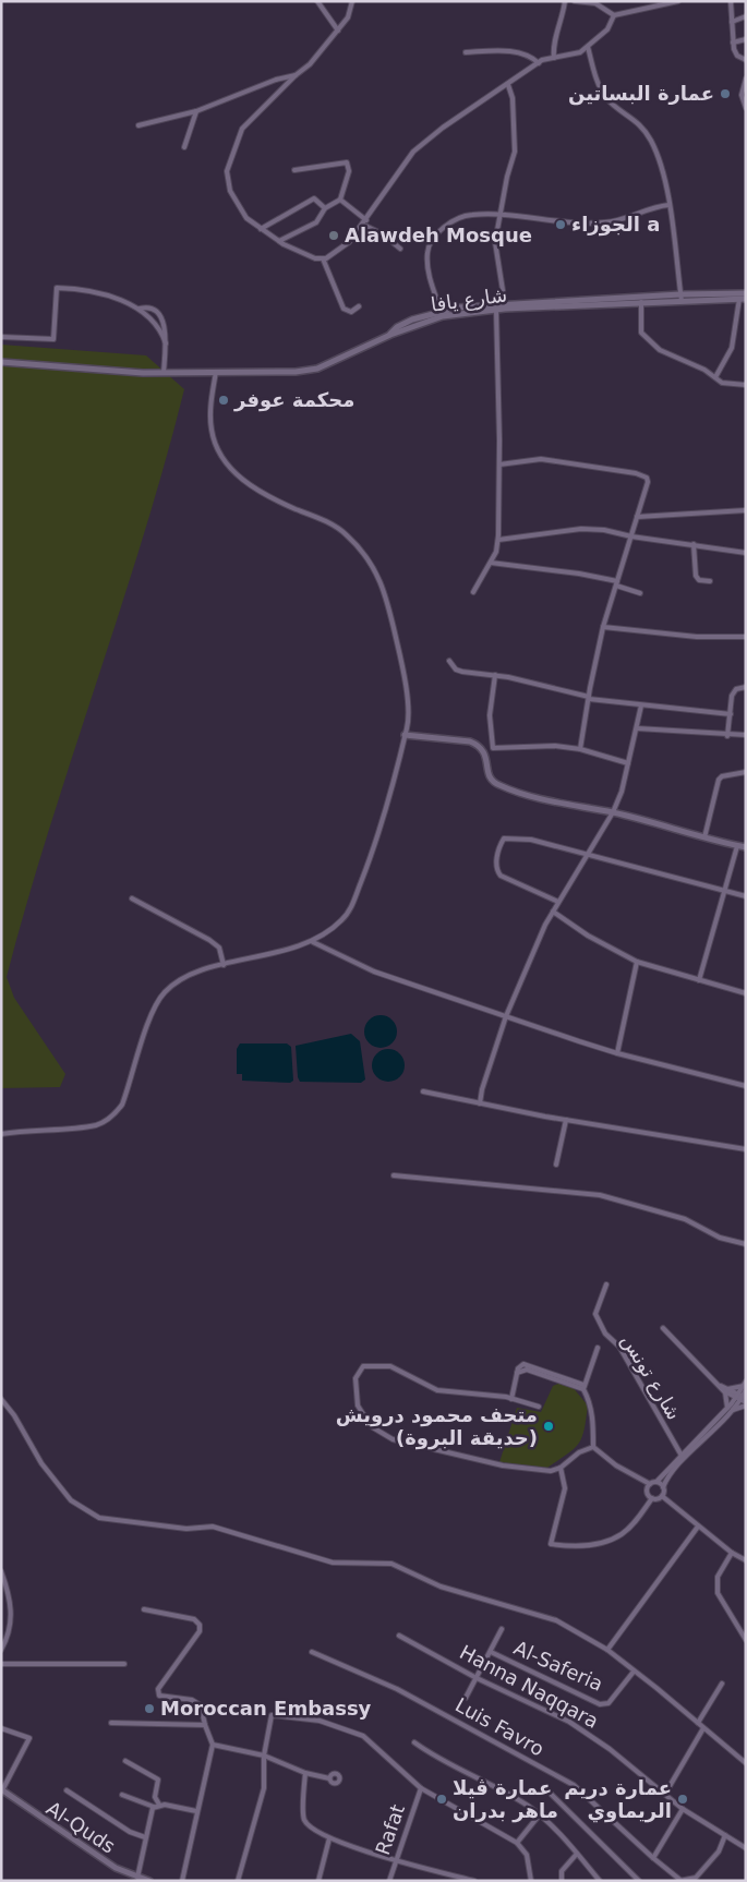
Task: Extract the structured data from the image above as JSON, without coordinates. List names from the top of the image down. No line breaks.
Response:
{"streets":{"street":["شارع يافا","شارع تونس","Al-Saferia","Hanna Naqqara","Luis Favro","Al-Quds","Rafat"]},"places":["عمارة البساتين","الجوزاء a","Alawdeh Mosque","محكمة عوفر","متحف محمود درويش (حديقة البروة)","Moroccan Embassy","عمارة ڤيلا ماهر بدران","عمارة دريم الريماوي"]}
